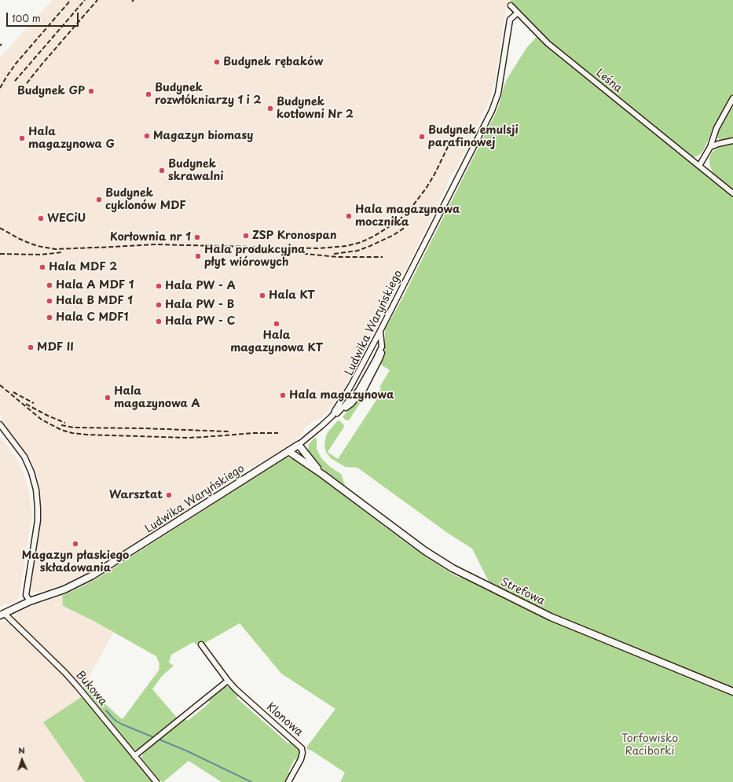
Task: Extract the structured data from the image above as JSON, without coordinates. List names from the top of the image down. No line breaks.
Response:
{"streets":{"street":["Leśna","Ludwika Waryńskiego","Strefowa","Bukowa","Klonowa"]},"crossings":[["Leśna","Ludwika Waryńskiego"],["Ludwika Waryńskiego","Strefowa"],["Ludwika Waryńskiego","Bukowa"]],"parks":["Torfowisko Raciborki"],"places":["Budynek rębaków","Budynek GP","Budynek rozwłókniarzy 1 i 2","Budynek kotłowni Nr 2","Magazyn biomasy","Budynek emulsji parafinowej","Hala magazynowa G","Budynek skrawalni","Budynek cyklonów MDF","Hala magazynowa mocznika","WECiU","ZSP Kronospan","Korłownia nr 1","Hala produkcyjna płyt wiórowych","Hala MDF 2","Hala A MDF 1","Hala PW - A","Hala KT","Hala B MDF 1","Hala PW - B","Hala C MDF1","Hala PW - C","Hala magazynowa KT","MDF II","Hala magazynowa","Hala magazynowa A","Warsztat","Magazyn płaskiego składowania"],"scale_bar":"100 m","north":"top"}
